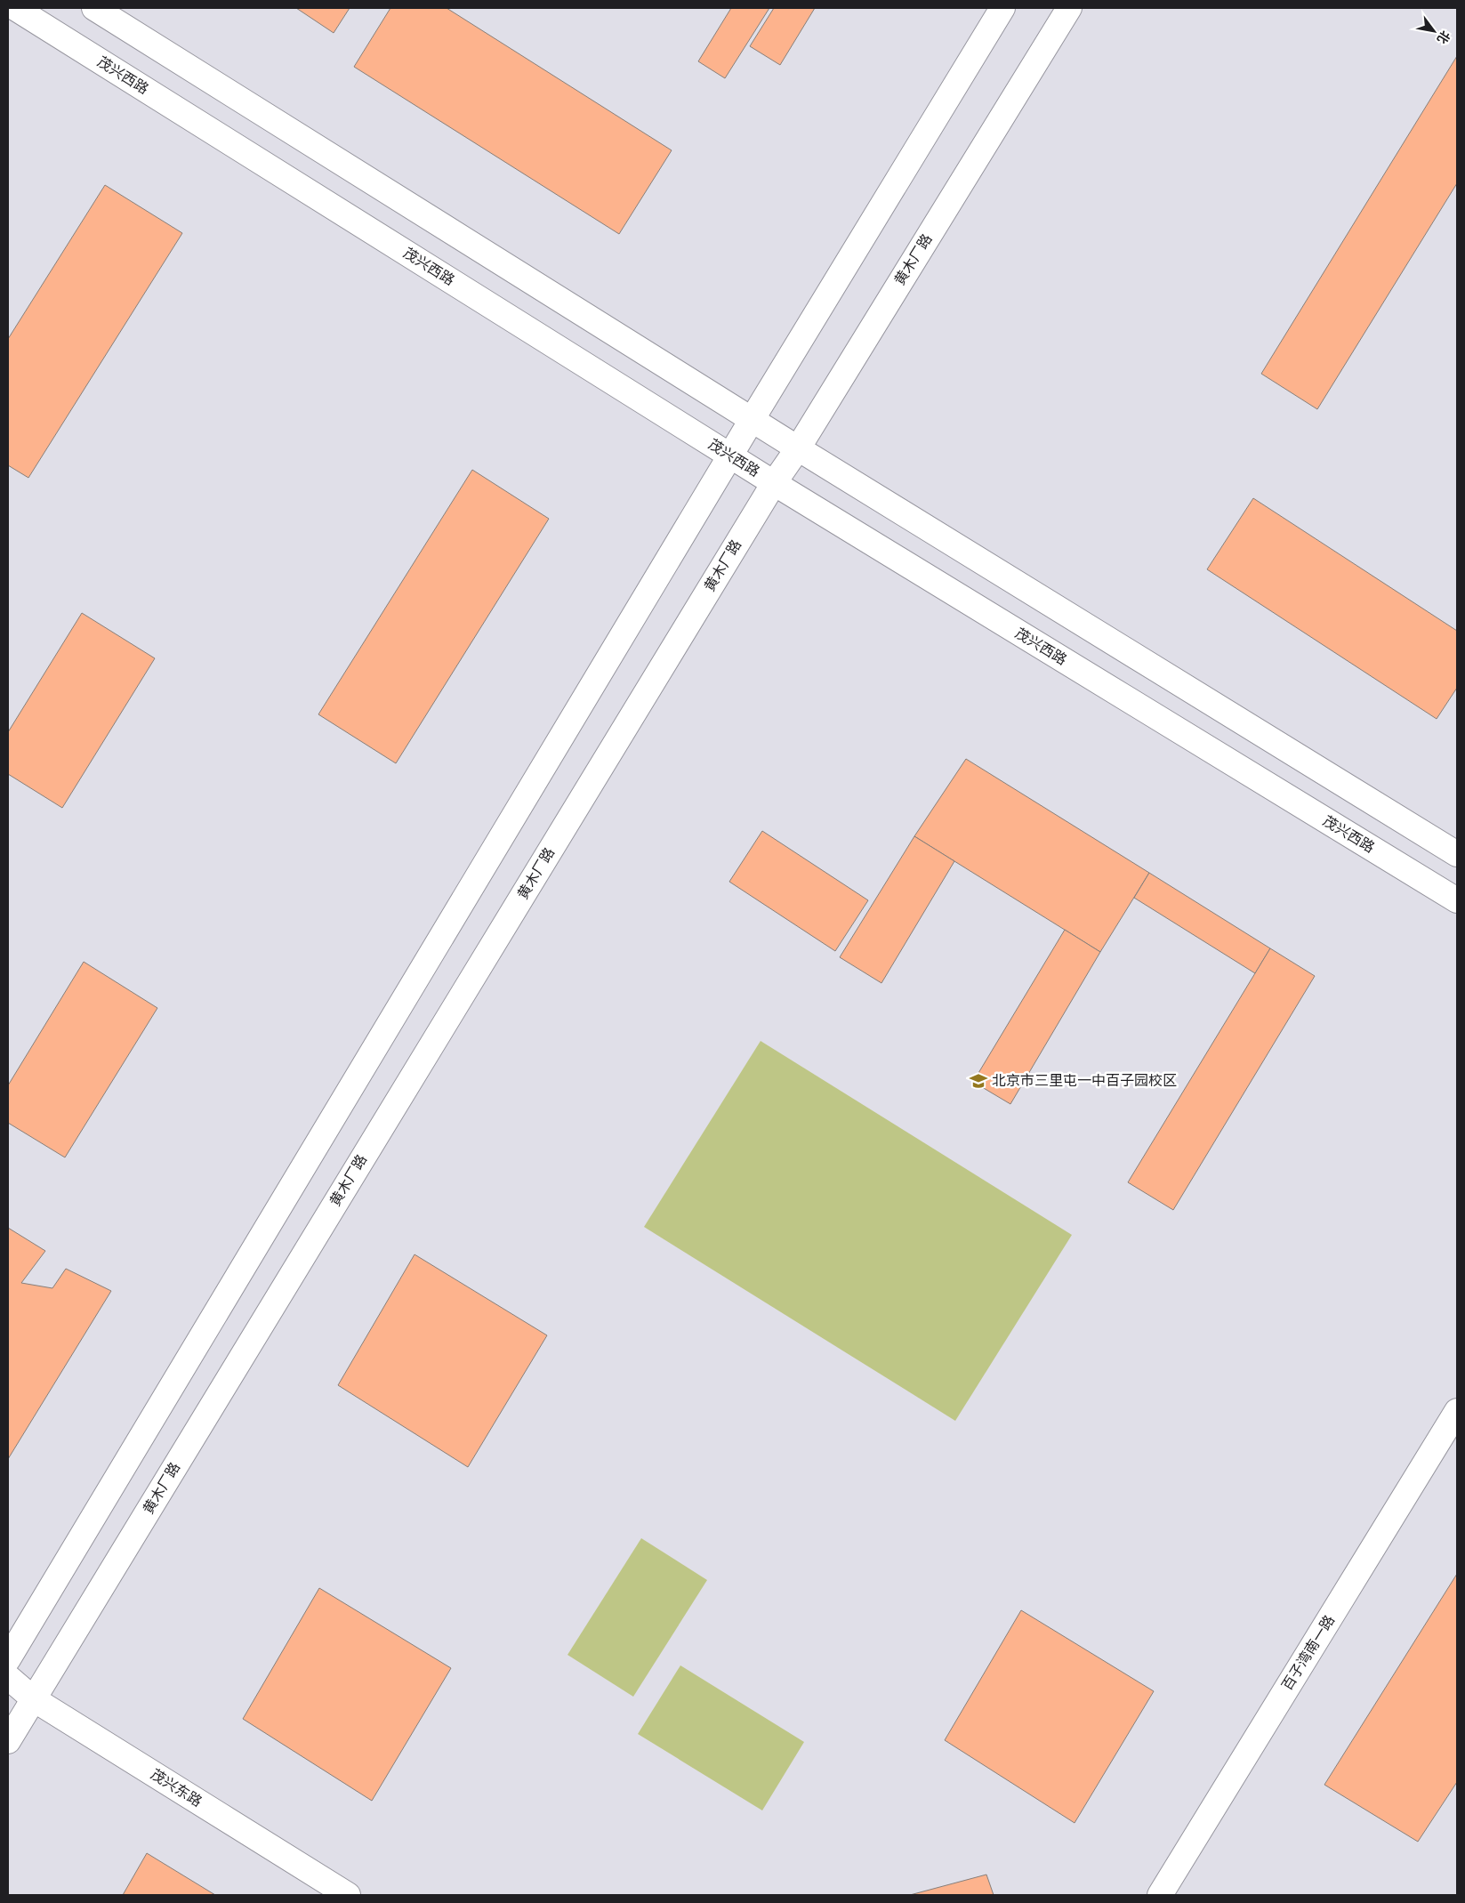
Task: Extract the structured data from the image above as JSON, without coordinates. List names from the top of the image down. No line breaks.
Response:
{"streets":{"main road":["茂兴西路","黄木厂路","百子湾南一路","茂兴东路"]},"crossings":[["茂兴西路","黄木厂路"],["黄木厂路","茂兴东路"]],"places":{"school or university":["北京市三里屯一中百子园校区"]},"north":"bottom right"}
